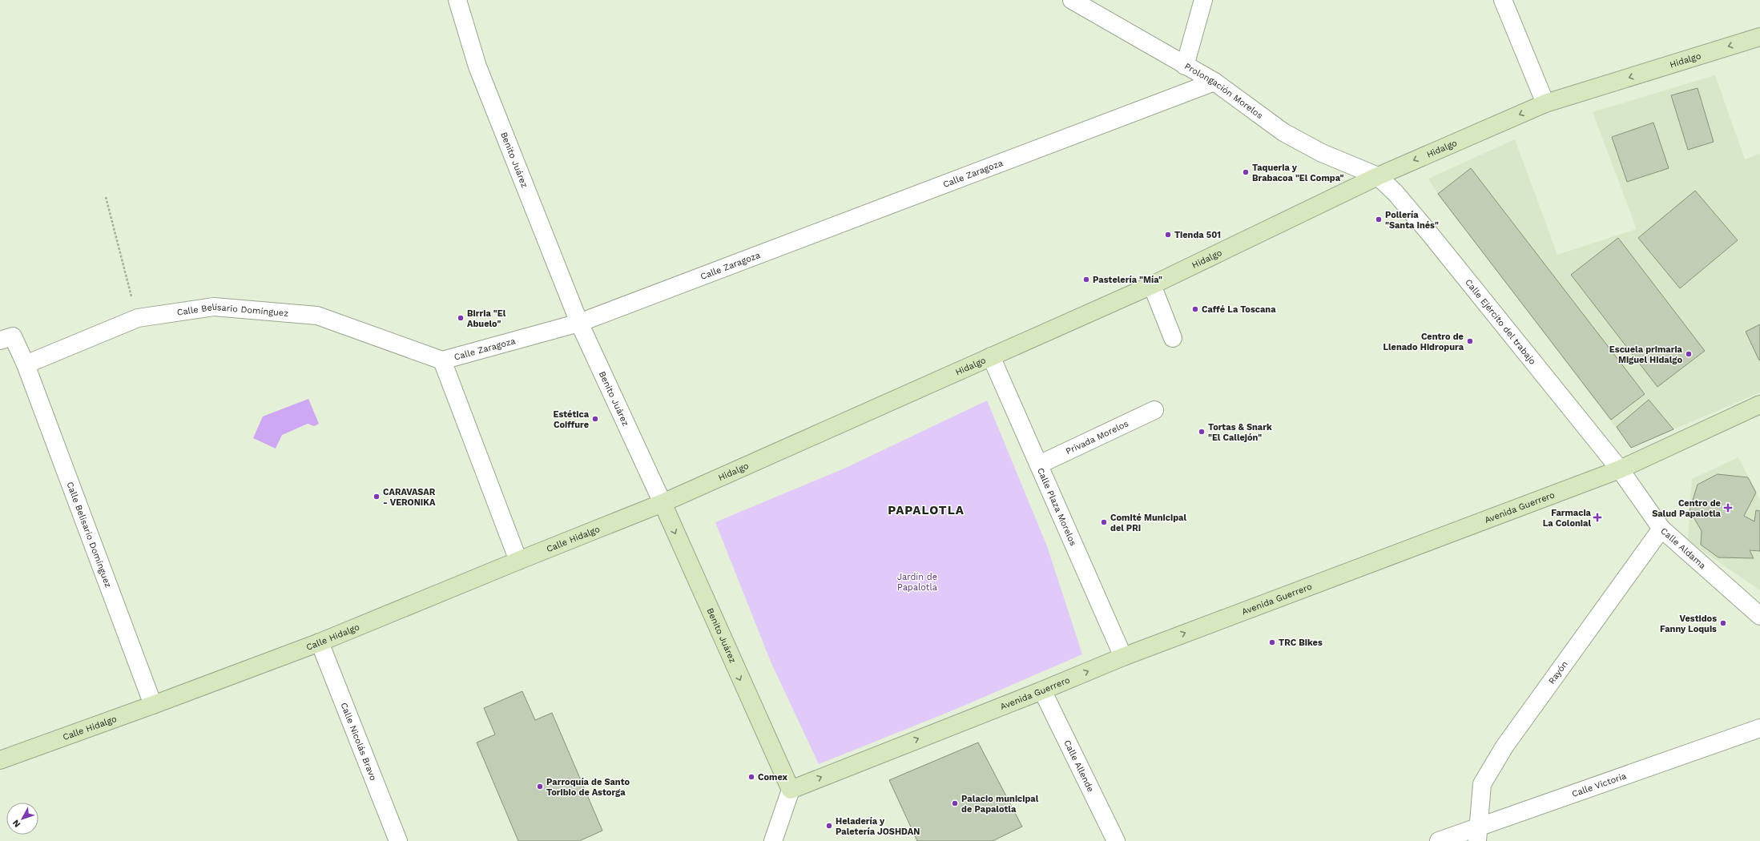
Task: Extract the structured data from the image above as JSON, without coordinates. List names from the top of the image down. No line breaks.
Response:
{"streets":{"main road":["Hidalgo","Benito Juárez","Avenida Guerrero","Calle Hidalgo"],"street":["Prolongación Morelos","Calle Zaragoza","Calle Belisario Domínguez","Calle Ejército del trabajo","Privada Morelos","Calle Plaza Morelos","Calle Aldama","Rayón","Calle Nicolás Bravo","Calle Allende","Calle Victoria"]},"crossings":[["Hidalgo","Prolongación Morelos"],["Hidalgo","Benito Juárez"],["Hidalgo","Calle Ejército del trabajo"],["Hidalgo","Calle Plaza Morelos"],["Hidalgo","Calle Hidalgo"],["Prolongación Morelos","Calle Zaragoza"],["Prolongación Morelos","Calle Ejército del trabajo"],["Benito Juárez","Calle Zaragoza"],["Benito Juárez","Avenida Guerrero"],["Benito Juárez","Calle Hidalgo"],["Calle Zaragoza","Calle Belisario Domínguez"],["Calle Zaragoza","Calle Hidalgo"],["Calle Belisario Domínguez","Calle Hidalgo"],["Calle Ejército del trabajo","Avenida Guerrero"],["Calle Ejército del trabajo","Calle Aldama"],["Privada Morelos","Calle Plaza Morelos"],["Calle Plaza Morelos","Avenida Guerrero"],["Avenida Guerrero","Calle Aldama"],["Avenida Guerrero","Calle Allende"],["Calle Hidalgo","Calle Nicolás Bravo"],["Calle Aldama","Rayón"],["Rayón","Calle Victoria"]],"one_way":["Benito Juárez","Avenida Guerrero"],"districts":["PAPALOTLA"],"parks":["Jardín de Papalotla"],"places":{"other":["Taqueria y Brabacoa \"El Compa\"","Pollería \"Santa Inés\"","Tienda 501","Pastelería \"Mía\"","Caffé La Toscana","Birria \"El Abuelo\"","Centro de Llenado Hidropura","Escuela primaria Miguel Hidalgo","Estética Coiffure","Tortas & Snark \"El Callejón\"","CARAVASAR - VERONIKA","Comité Municipal del PRI","Vestidos Fanny Loquis","TRC Bikes","Comex","Parroquía de Santo Toribio de Astorga","Palacio municipal de Papalotla","Heladería y Paletería JOSHDAN"],"health":["Centro de Salud Papalotla","Farmacia La Colonial"]},"north":"bottom left"}
